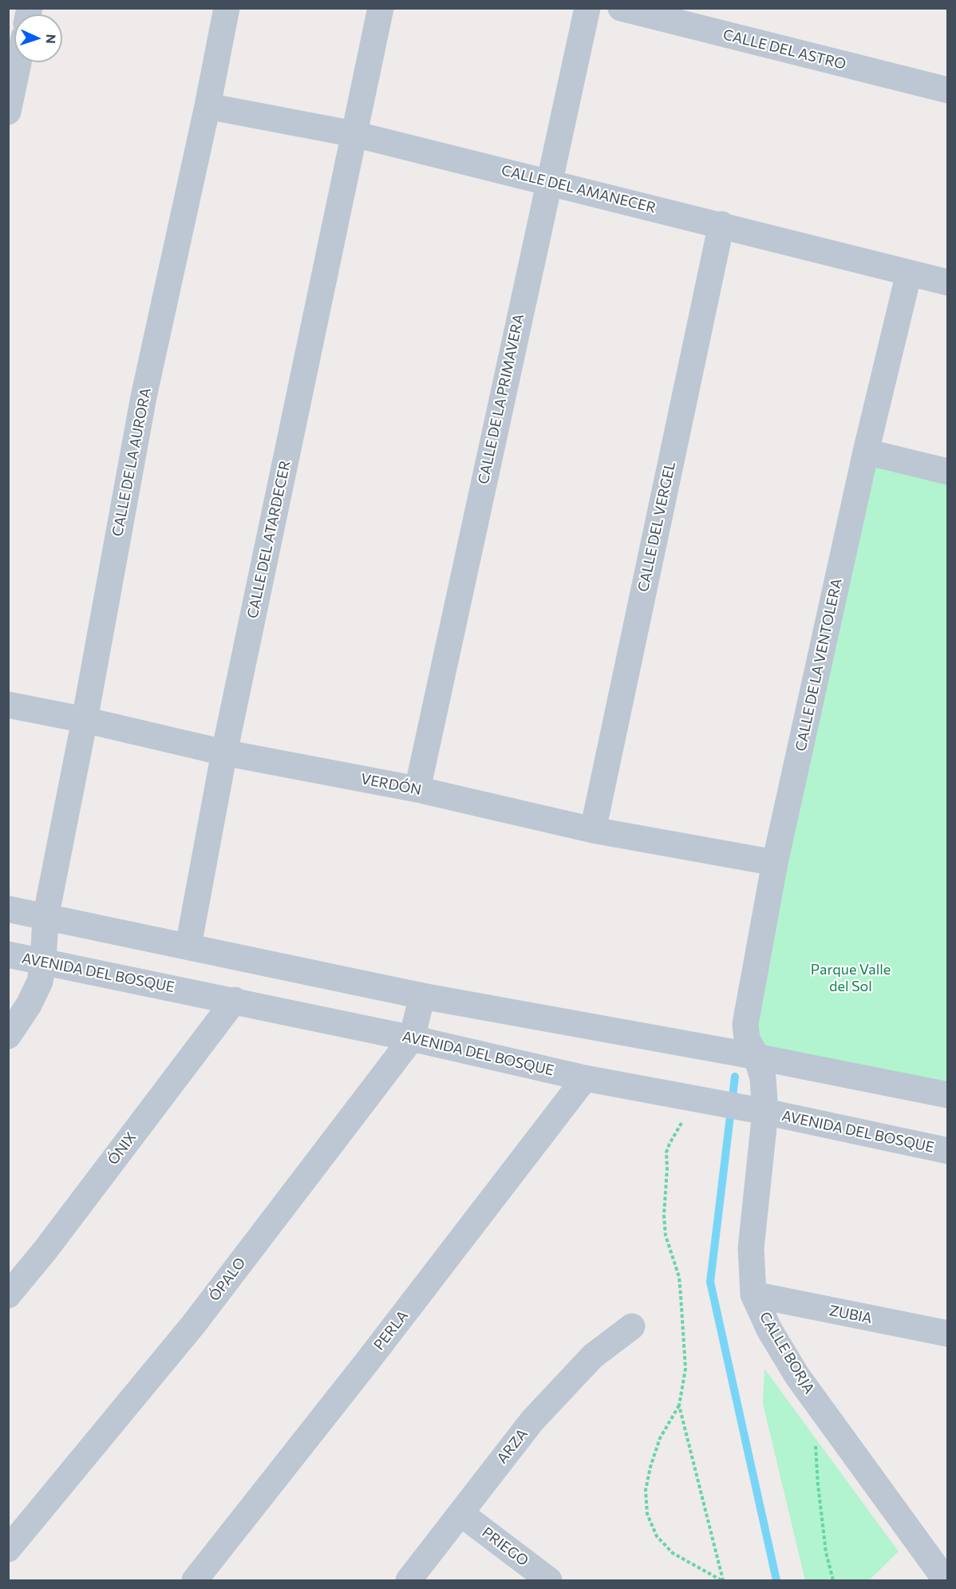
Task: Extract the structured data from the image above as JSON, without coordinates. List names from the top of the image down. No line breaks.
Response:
{"streets":{"street":["CALLE DEL ASTRO","CALLE DEL AMANECER","CALLE DE LA PRIMAVERA","CALLE DE LA AURORA","CALLE DEL VERGEL","CALLE DEL ATARDECER","CALLE DE LA VENTOLERA","VERDÓN","AVENIDA DEL BOSQUE","ÓNIX","ÓPALO","ZUBIA","PERLA","CALLE BORJA","ARZA","PRIEGO"]},"crossings":[["CALLE DEL AMANECER","CALLE DE LA PRIMAVERA"],["CALLE DEL AMANECER","CALLE DE LA AURORA"],["CALLE DEL AMANECER","CALLE DEL VERGEL"],["CALLE DEL AMANECER","CALLE DEL ATARDECER"],["CALLE DEL AMANECER","CALLE DE LA VENTOLERA"],["CALLE DE LA PRIMAVERA","VERDÓN"],["CALLE DE LA AURORA","VERDÓN"],["CALLE DE LA AURORA","AVENIDA DEL BOSQUE"],["CALLE DEL VERGEL","VERDÓN"],["CALLE DEL ATARDECER","VERDÓN"],["CALLE DE LA VENTOLERA","VERDÓN"],["CALLE DE LA VENTOLERA","CALLE BORJA"],["AVENIDA DEL BOSQUE","ÓNIX"],["AVENIDA DEL BOSQUE","ÓPALO"],["AVENIDA DEL BOSQUE","PERLA"],["AVENIDA DEL BOSQUE","CALLE BORJA"],["ZUBIA","CALLE BORJA"],["ARZA","PRIEGO"]],"parks":["Parque Valle del Sol"],"north":"right"}
